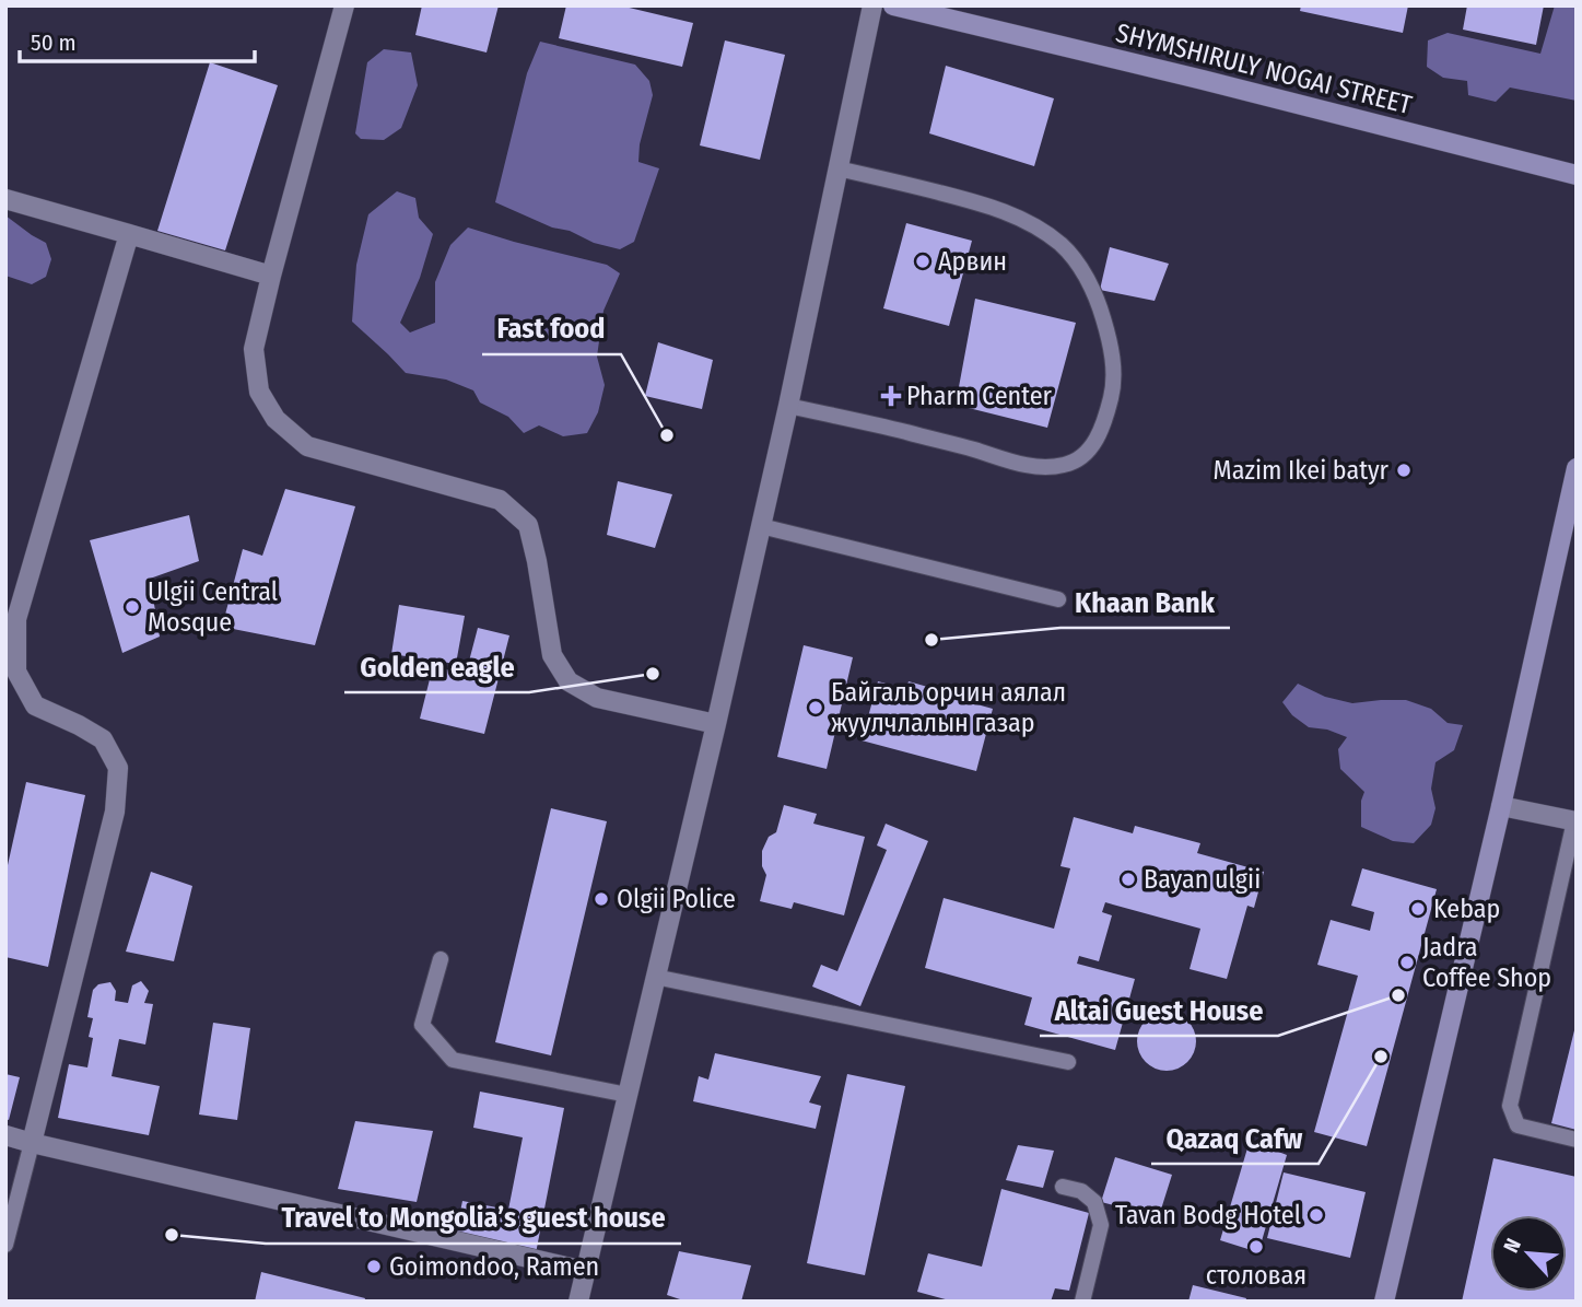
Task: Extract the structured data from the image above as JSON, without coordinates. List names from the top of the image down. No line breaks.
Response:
{"streets":{"main road":["SHYMSHIRULY NOGAI STREET"]},"places":{"other":["Арвин","Fast food","Mazim Ikei batyr","Ulgii Central Mosque","Khaan Bank","Golden eagle","Байгаль орчин аялал жуулчлалын газар","Bayan ulgii","Olgii Police","Kebap","Jadra Coffee Shop","Altai Guest House","Qazaq Cafw","Tavan Bodg Hotel","Travel to Mongolia’s guest house","столовая","Goimondoo, Ramen"],"health":["Pharm Center"]},"scale_bar":"50 m","north":"top left"}
